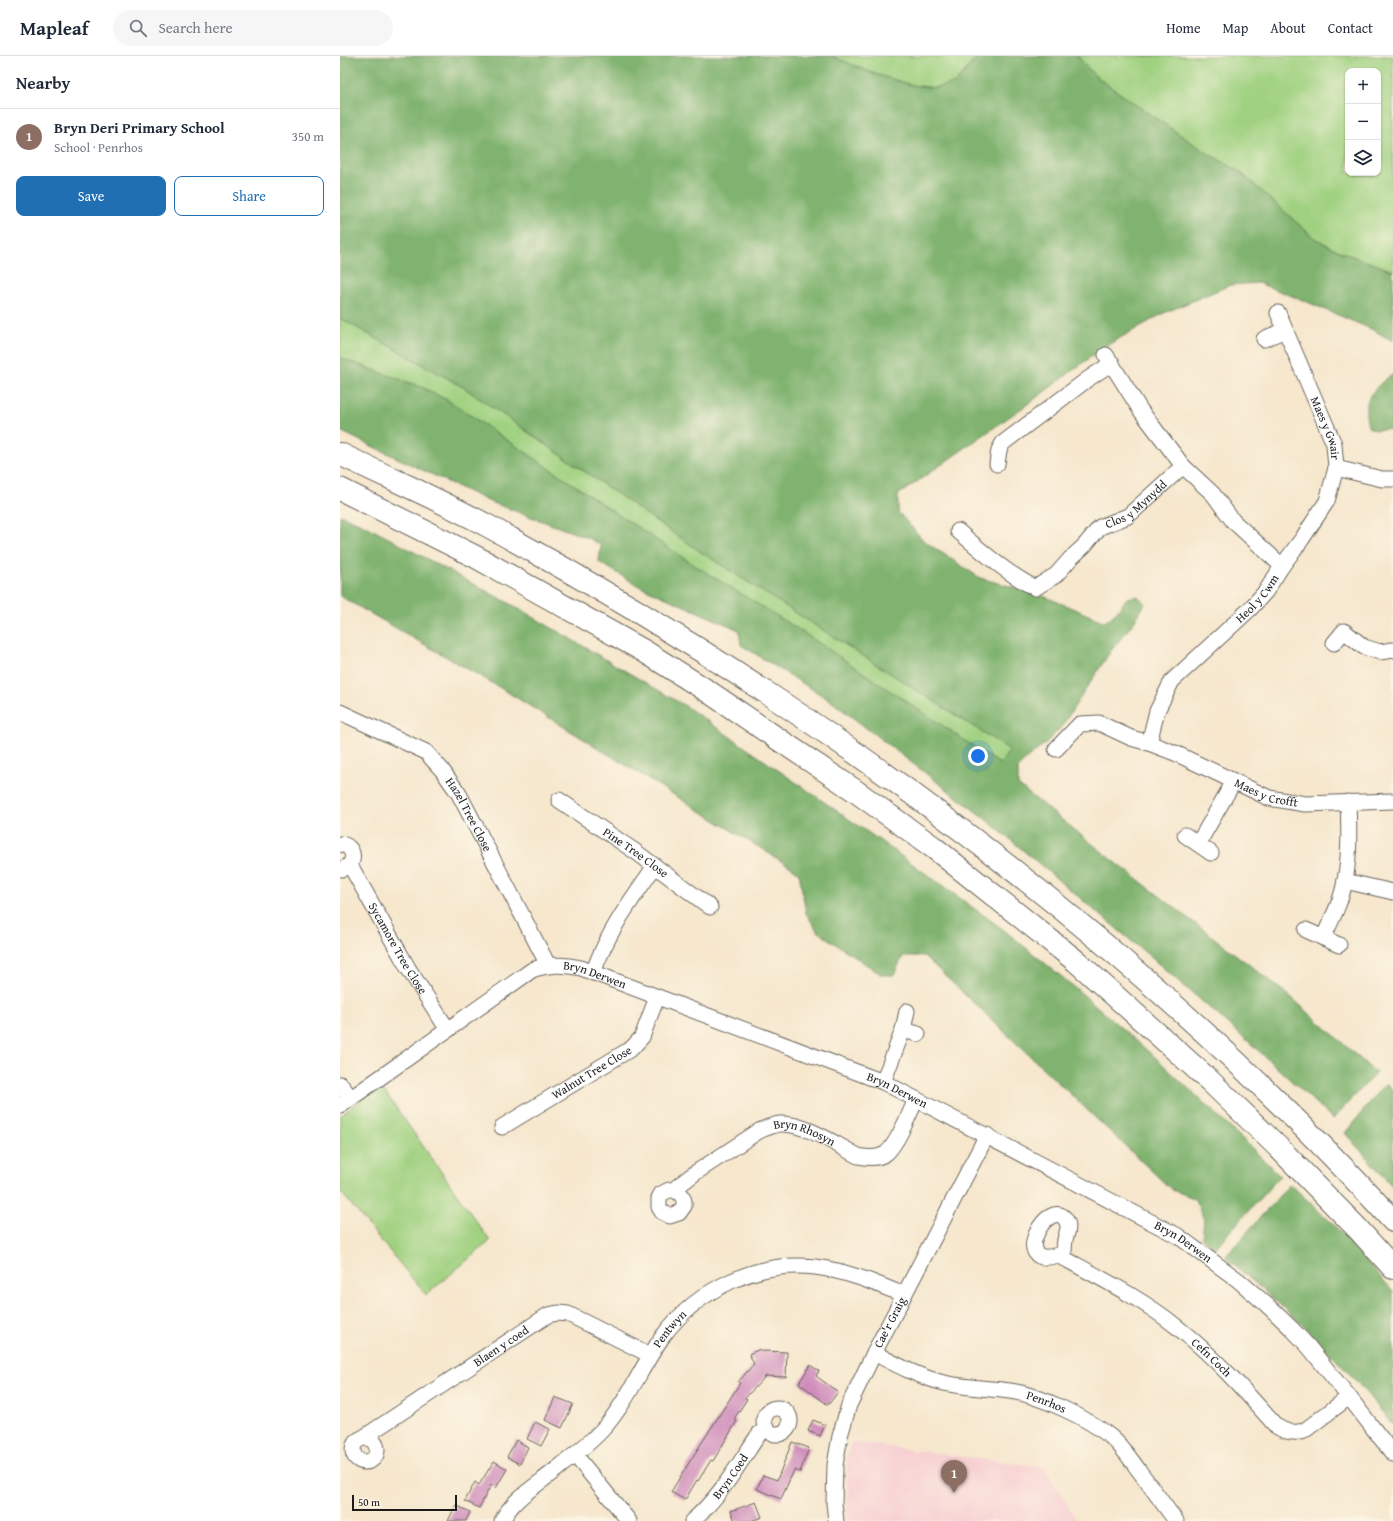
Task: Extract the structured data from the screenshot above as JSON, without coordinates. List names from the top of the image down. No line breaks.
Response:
{"streets":{"street":["Maes y Gwair","Clos y Mynydd","Heol y Cwm","Maes y Crofft","Hazel Tree Close","Pine Tree Close","Sycamore Tree Close","Bryn Derwen","Walnut Tree Close","Bryn Rhosyn","Cae'r Graig","Pentwyn","Blaen y coed","Cefn Coch","Penrhos","Bryn Coed"]},"crossings":[["Maes y Gwair","Heol y Cwm"],["Clos y Mynydd","Heol y Cwm"],["Heol y Cwm","Maes y Crofft"],["Hazel Tree Close","Bryn Derwen"],["Sycamore Tree Close","Bryn Derwen"],["Bryn Derwen","Walnut Tree Close"],["Bryn Derwen","Bryn Rhosyn"],["Bryn Derwen","Cae'r Graig"],["Bryn Derwen","Cefn Coch"],["Cae'r Graig","Pentwyn"],["Cae'r Graig","Penrhos"],["Pentwyn","Blaen y coed"]],"scale_bar":"50 m","page":{"header":"Mapleaf","search":"Search here","nav":["Home","Map","About","Contact"],"heading":"Nearby","map_buttons":["+","−"],"list":[{"mark":"1","name":"Bryn Deri Primary School","note":"School · Penrhos","value":"350 m"}],"buttons":["Save","Share"],"pins":"1","scale":"50 m"}}
